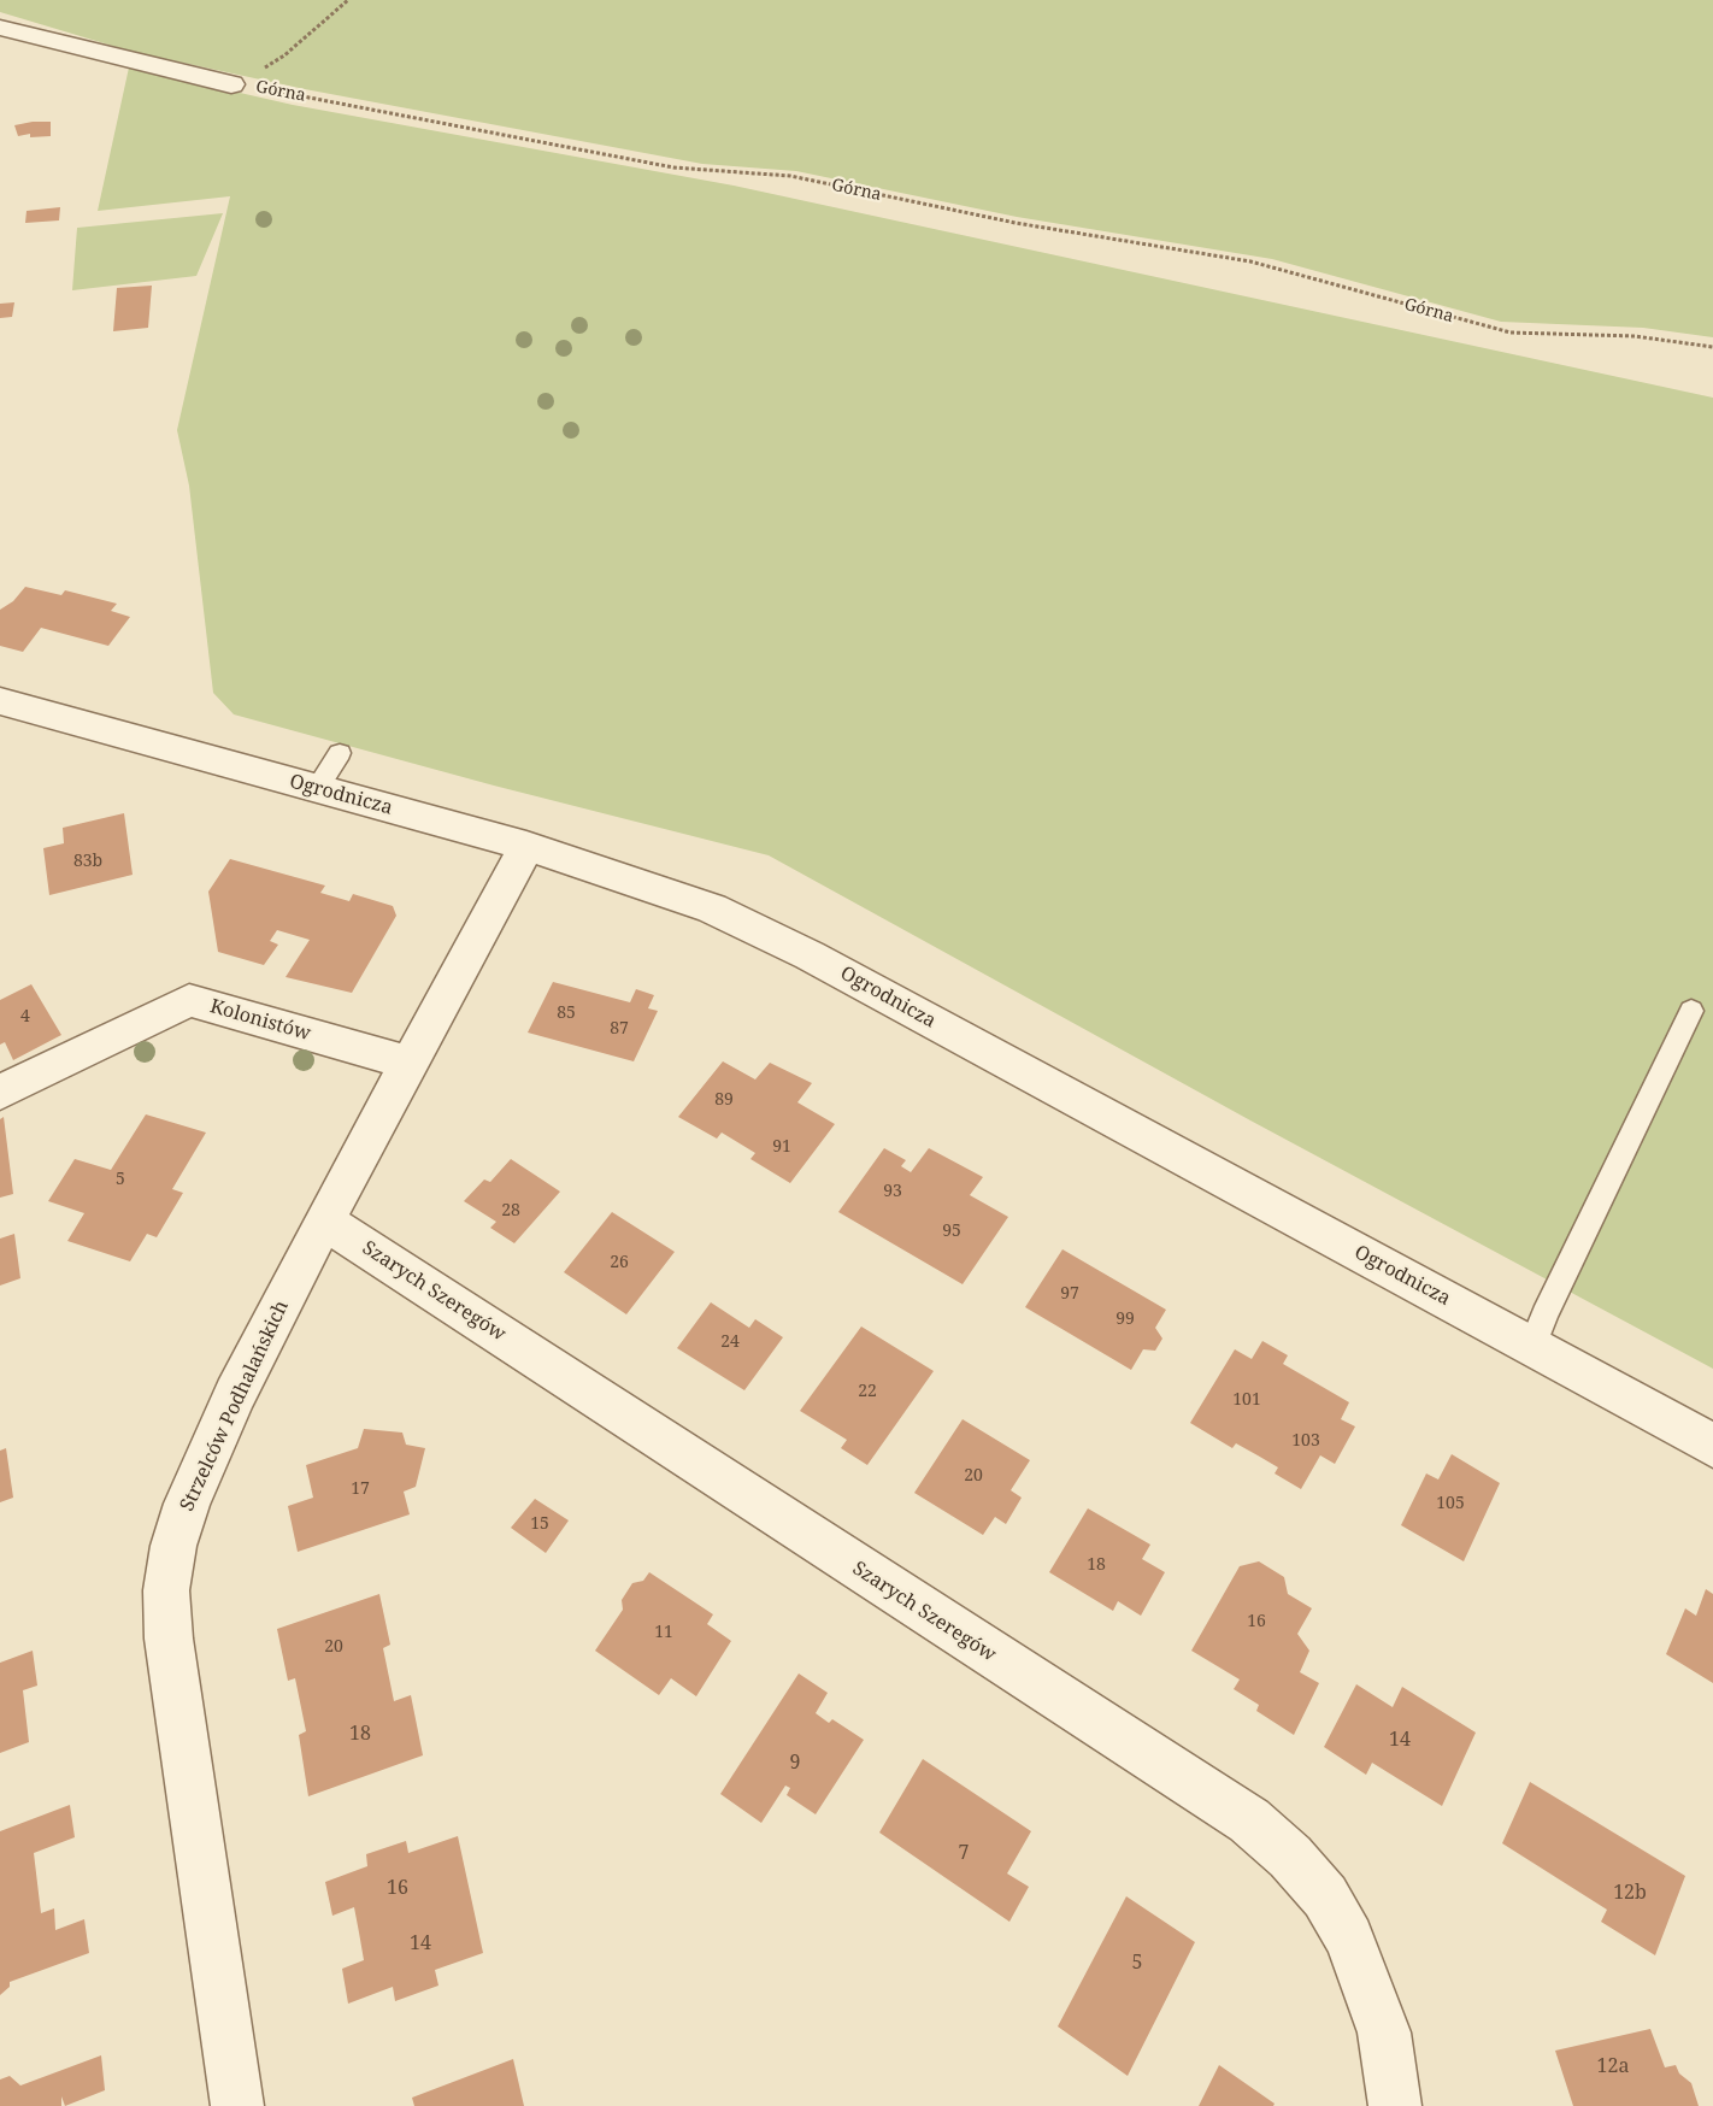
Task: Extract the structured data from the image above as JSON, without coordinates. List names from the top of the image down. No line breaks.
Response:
{"streets":{"street":["Górna","Ogrodnicza","Kolonistów","Szarych Szeregów","Strzelców Podhalańskich"]},"crossings":[["Ogrodnicza","Strzelców Podhalańskich"],["Kolonistów","Strzelców Podhalańskich"],["Szarych Szeregów","Strzelców Podhalańskich"]],"house_numbers":["83b","85","4","87","89","91","5","93","28","95","26","97","99","24","22","101","103","20","17","105","15","18","16","11","20","18","14","9","7","16","12b","14","5","12a"]}
